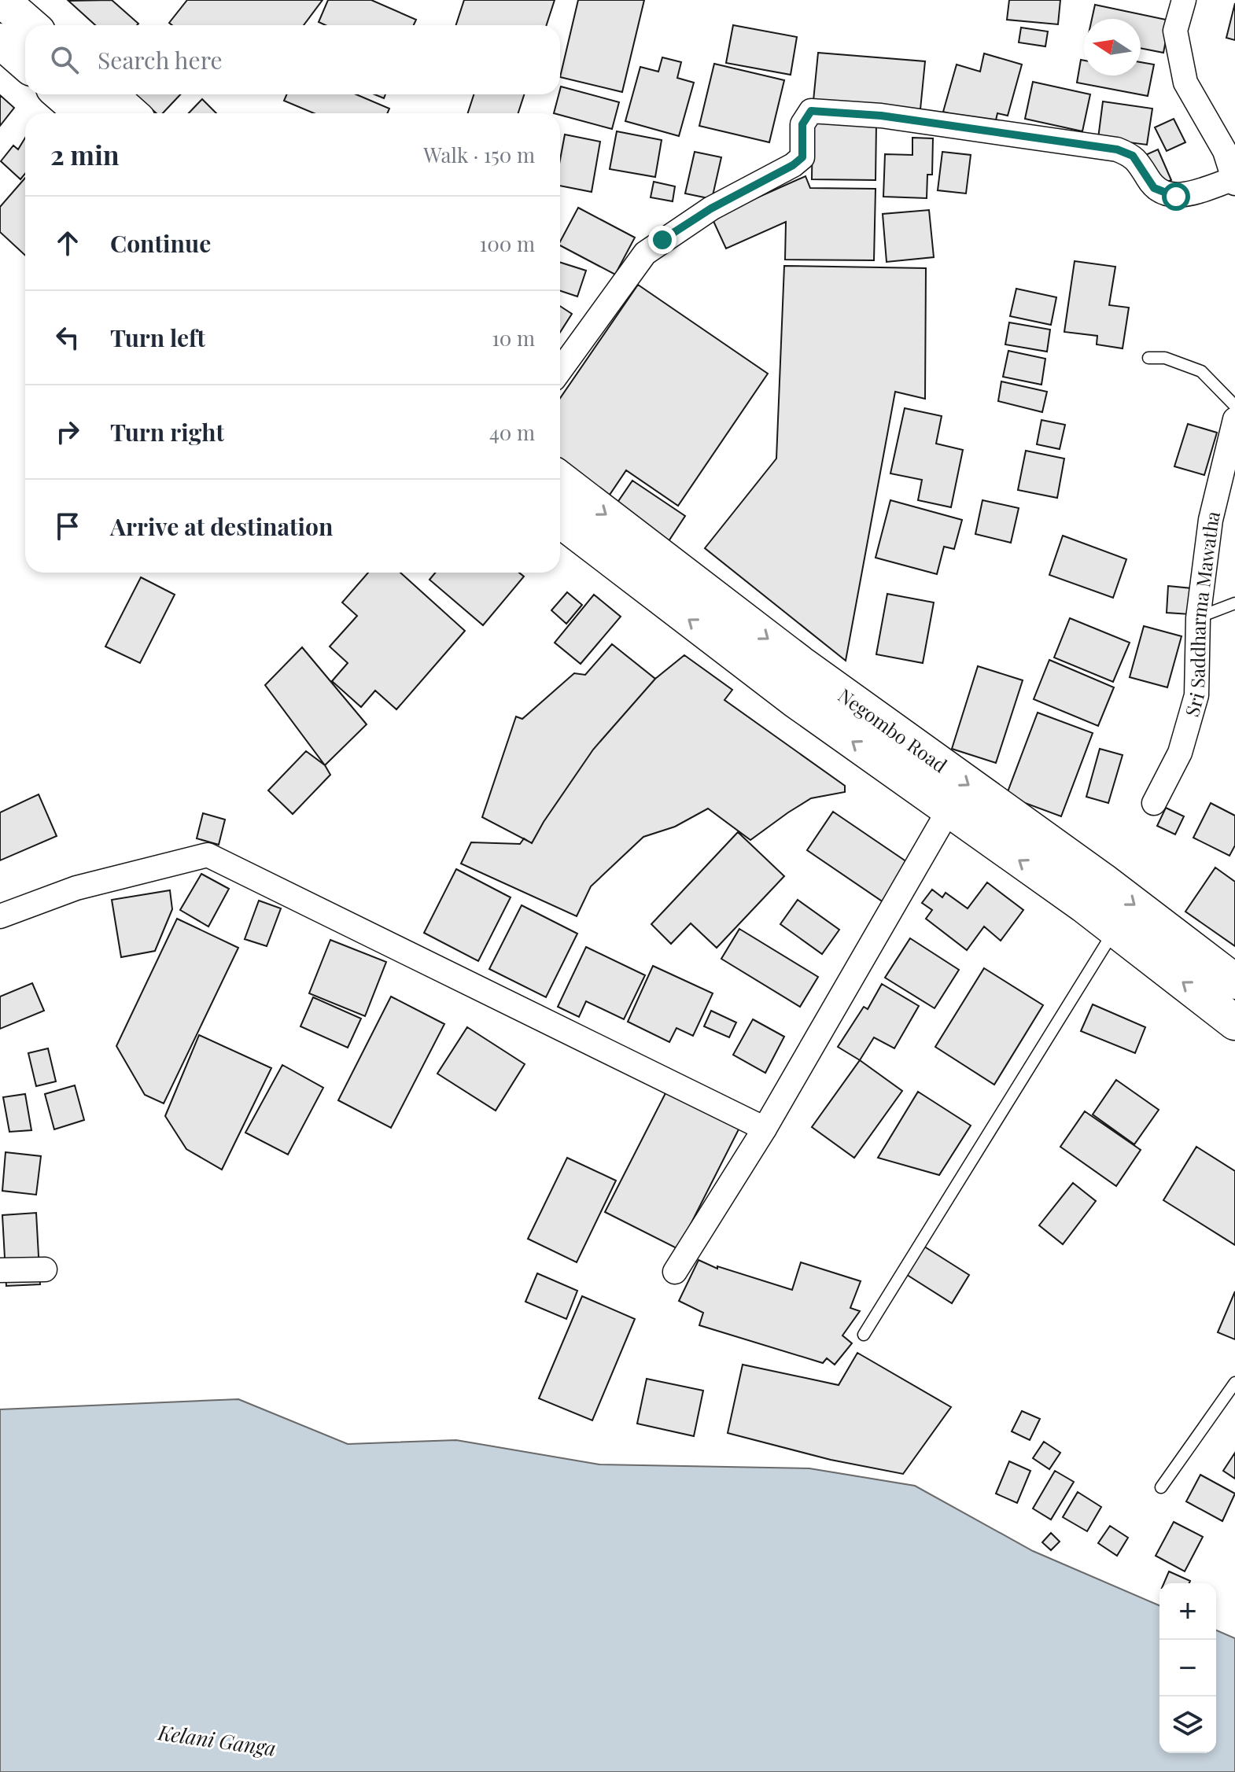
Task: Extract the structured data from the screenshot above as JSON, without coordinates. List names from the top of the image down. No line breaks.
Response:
{"streets":{"highway":["Negombo Road"],"street":["Sri Saddharma Mawatha"]},"water":["Kelani Ganga"],"north":"left","page":{"search":"Search here","heading":["2 min","Walk · 150 m"],"list":[["Continue","100 m"],["Turn left","10 m"],["Turn right","40 m"],"Arrive at destination"],"map_buttons":["+","−"]}}
